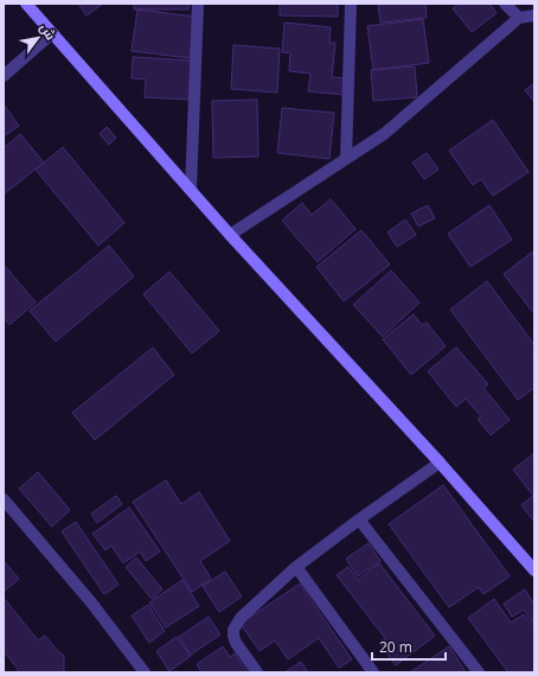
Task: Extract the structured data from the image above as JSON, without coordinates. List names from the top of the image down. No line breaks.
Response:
{"scale_bar":"20 m","north":"top right"}
